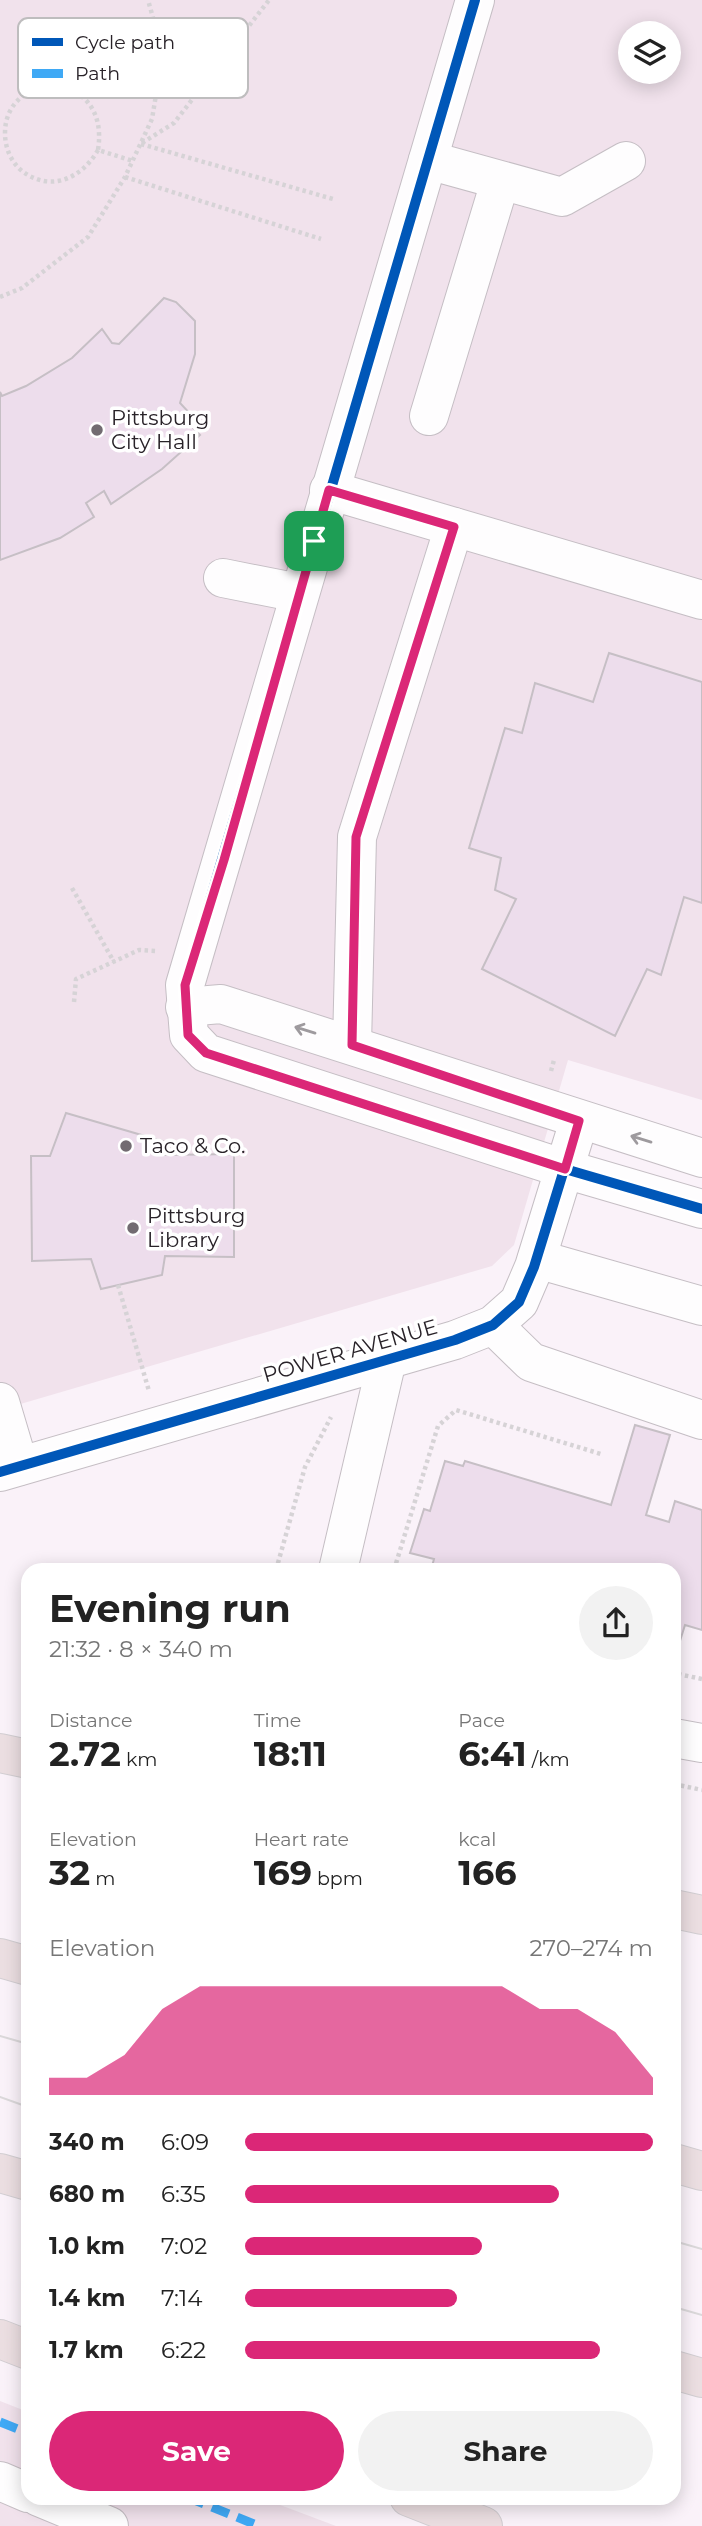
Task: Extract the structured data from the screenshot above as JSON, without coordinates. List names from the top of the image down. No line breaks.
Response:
{"streets":{"street":["POWER AVENUE"]},"places":["Pittsburg City Hall","Taco & Co.","Pittsburg Library"],"legend":["Cycle path","Path"],"page":{"heading":["Evening run","21:32 · 8 × 340 m"],"stats":[["Distance","2.72 km"],["Time","18:11"],["Pace","6:41 /km"],["Elevation","32 m"],["Heart rate","169 bpm"],["kcal","166"]],"chart":["Elevation","270–274 m"],"list":[{"name":"340 m","note":"6:09"},{"name":"680 m","note":"6:35"},{"name":"1.0 km","note":"7:02"},{"name":"1.4 km","note":"7:14"},{"name":"1.7 km","note":"6:22"}],"buttons":["Save","Share"]}}
